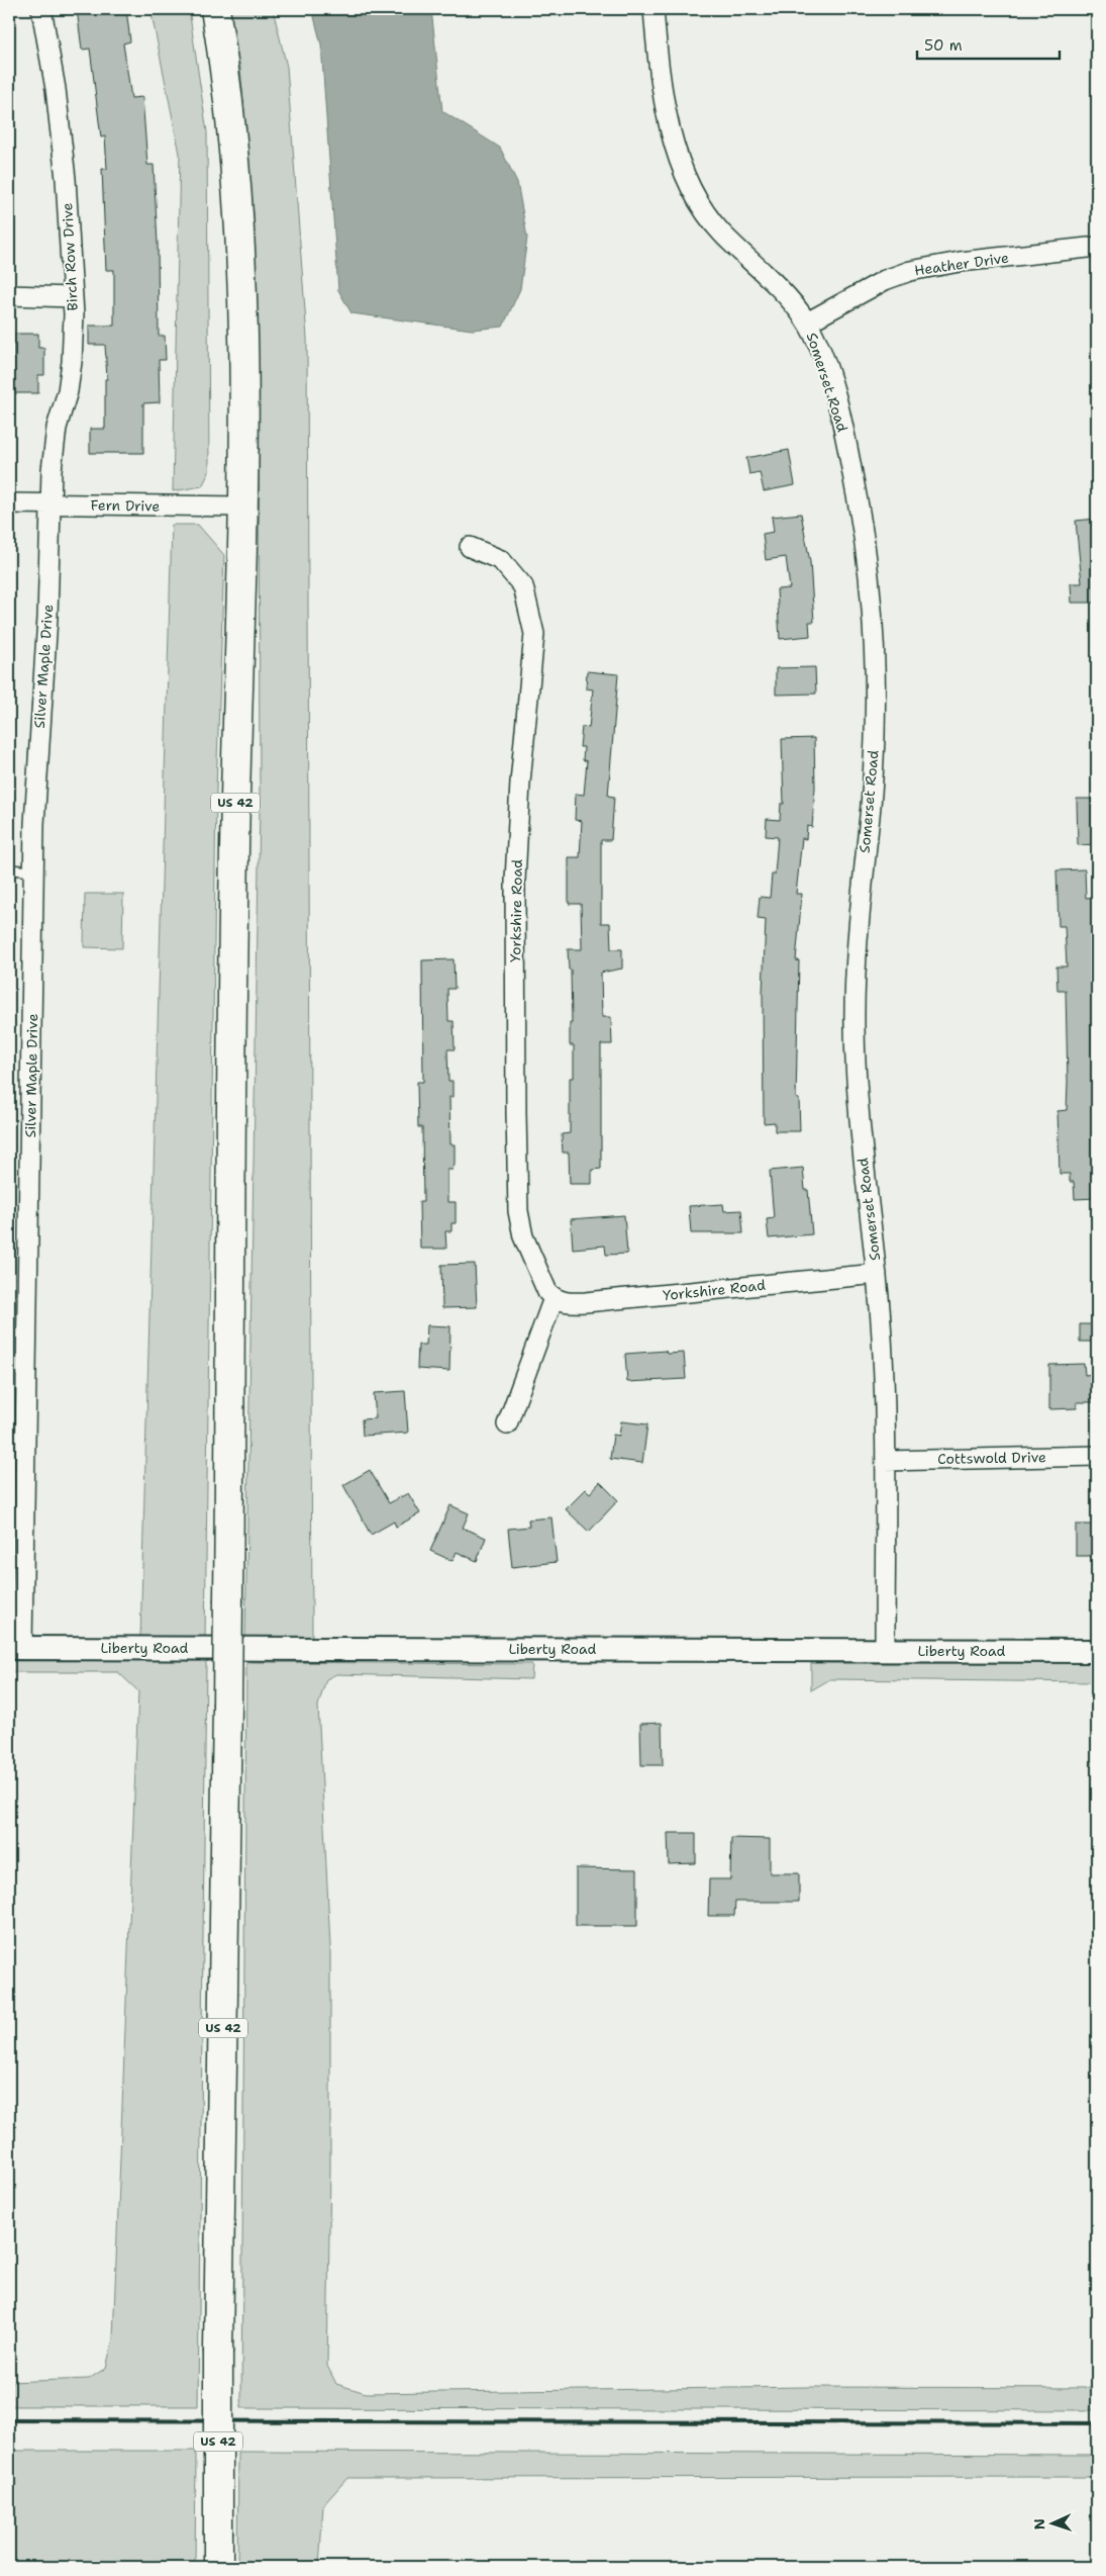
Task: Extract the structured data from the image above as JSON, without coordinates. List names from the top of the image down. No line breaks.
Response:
{"streets":{"highway":["US 42"],"street":["Birch Row Drive","Heather Drive","Somerset Road","Fern Drive","Silver Maple Drive","Yorkshire Road","Cottswold Drive","Liberty Road"]},"crossings":[["Birch Row Drive","Fern Drive"],["Birch Row Drive","Silver Maple Drive"],["Heather Drive","Somerset Road"],["Somerset Road","Yorkshire Road"],["Somerset Road","Cottswold Drive"],["Somerset Road","Liberty Road"],["Fern Drive","Silver Maple Drive"],["Fern Drive","US 42"],["Silver Maple Drive","Liberty Road"]],"scale_bar":"50 m","north":"left"}
